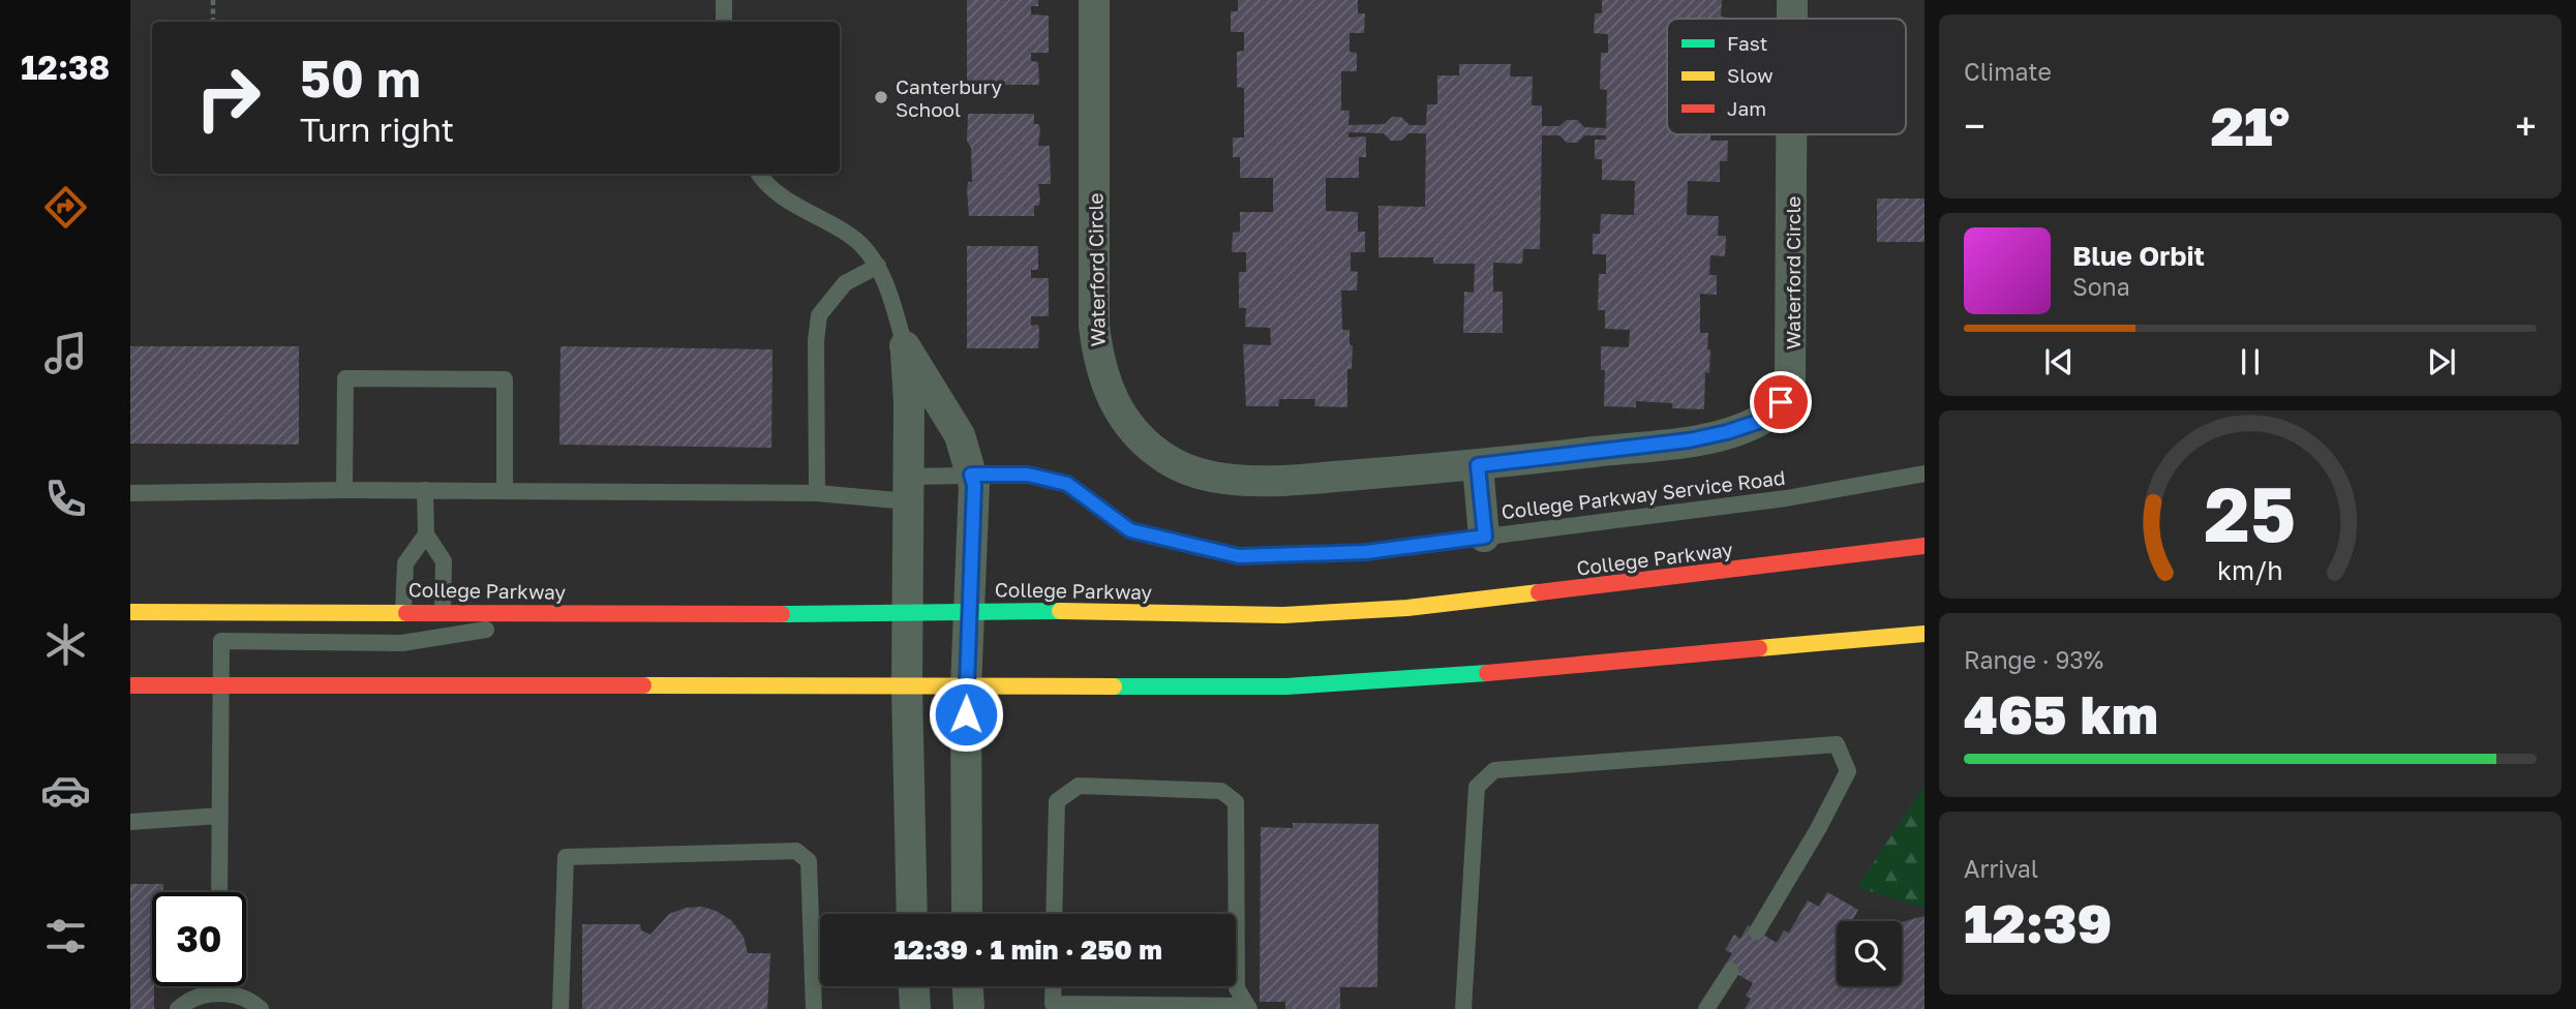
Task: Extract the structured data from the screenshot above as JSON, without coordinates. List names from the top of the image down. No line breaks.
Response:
{"streets":{"main road":["College Parkway"],"street":["Waterford Circle"],"lane":["College Parkway Service Road"]},"places":["Canterbury School"],"legend":["Fast","Slow","Jam"],"page":{"tabs":"12:38","tile":["Climate",["Range · 93%","465 km"],["Arrival","12:39"]],"turn":["50 m","Turn right"],"heat":["−","21°","+"],"song":["Blue Orbit","Sona"],"limit":"30","trip":"12:39 · 1 min · 250 m","gauge":["25","km/h"]}}
